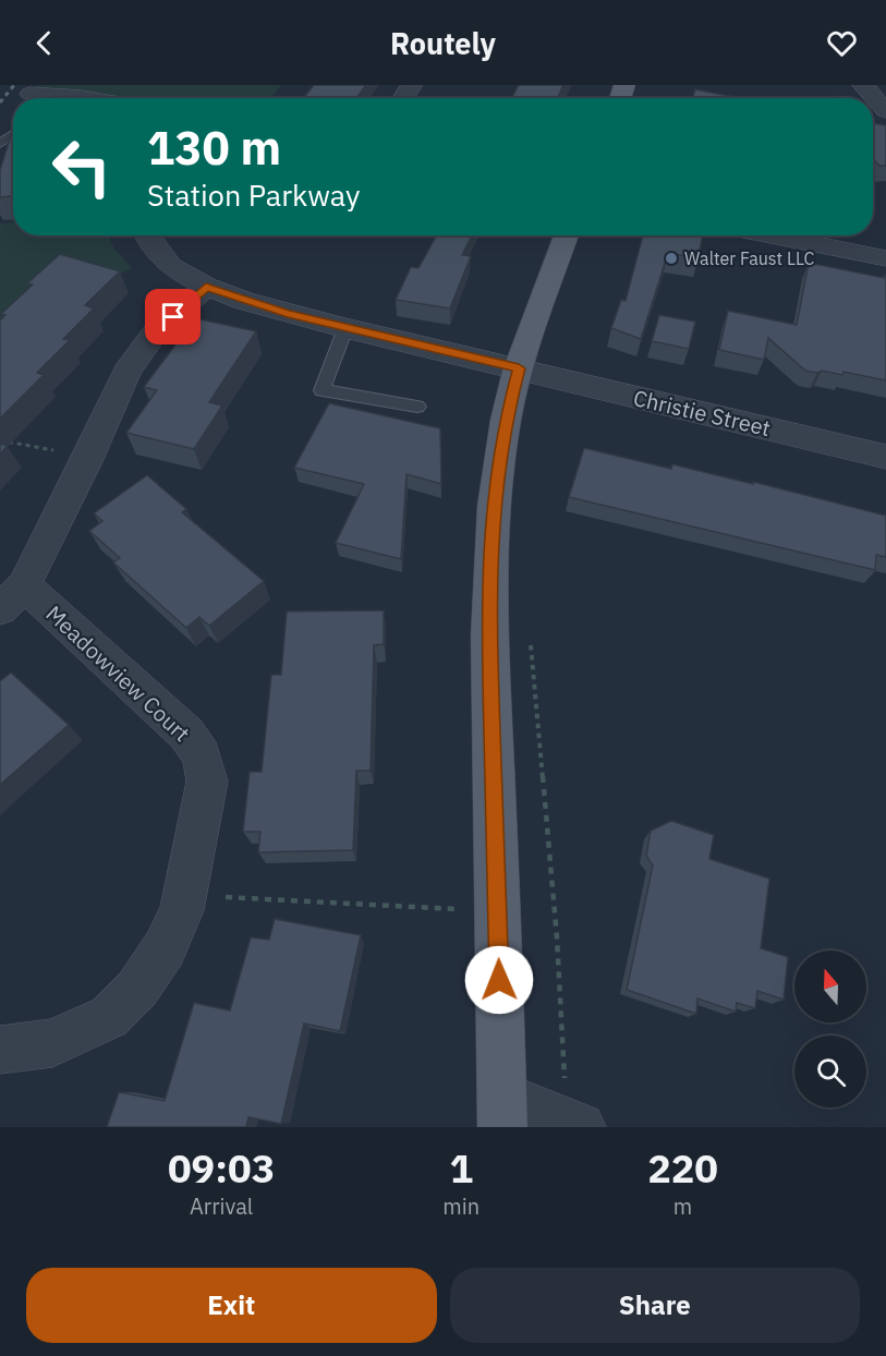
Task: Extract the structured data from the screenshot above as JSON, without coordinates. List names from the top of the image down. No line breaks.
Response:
{"streets":{"street":["Christie Street","Meadowview Court"]},"crossings":[["Christie Street","Meadowview Court"]],"places":["Walter Faust LLC"],"north":"top","page":{"header":"Routely","turn":["130 m","Station Parkway"],"eta":["09:03","Arrival","1","min","220","m"],"buttons":["Exit","Share"]}}
